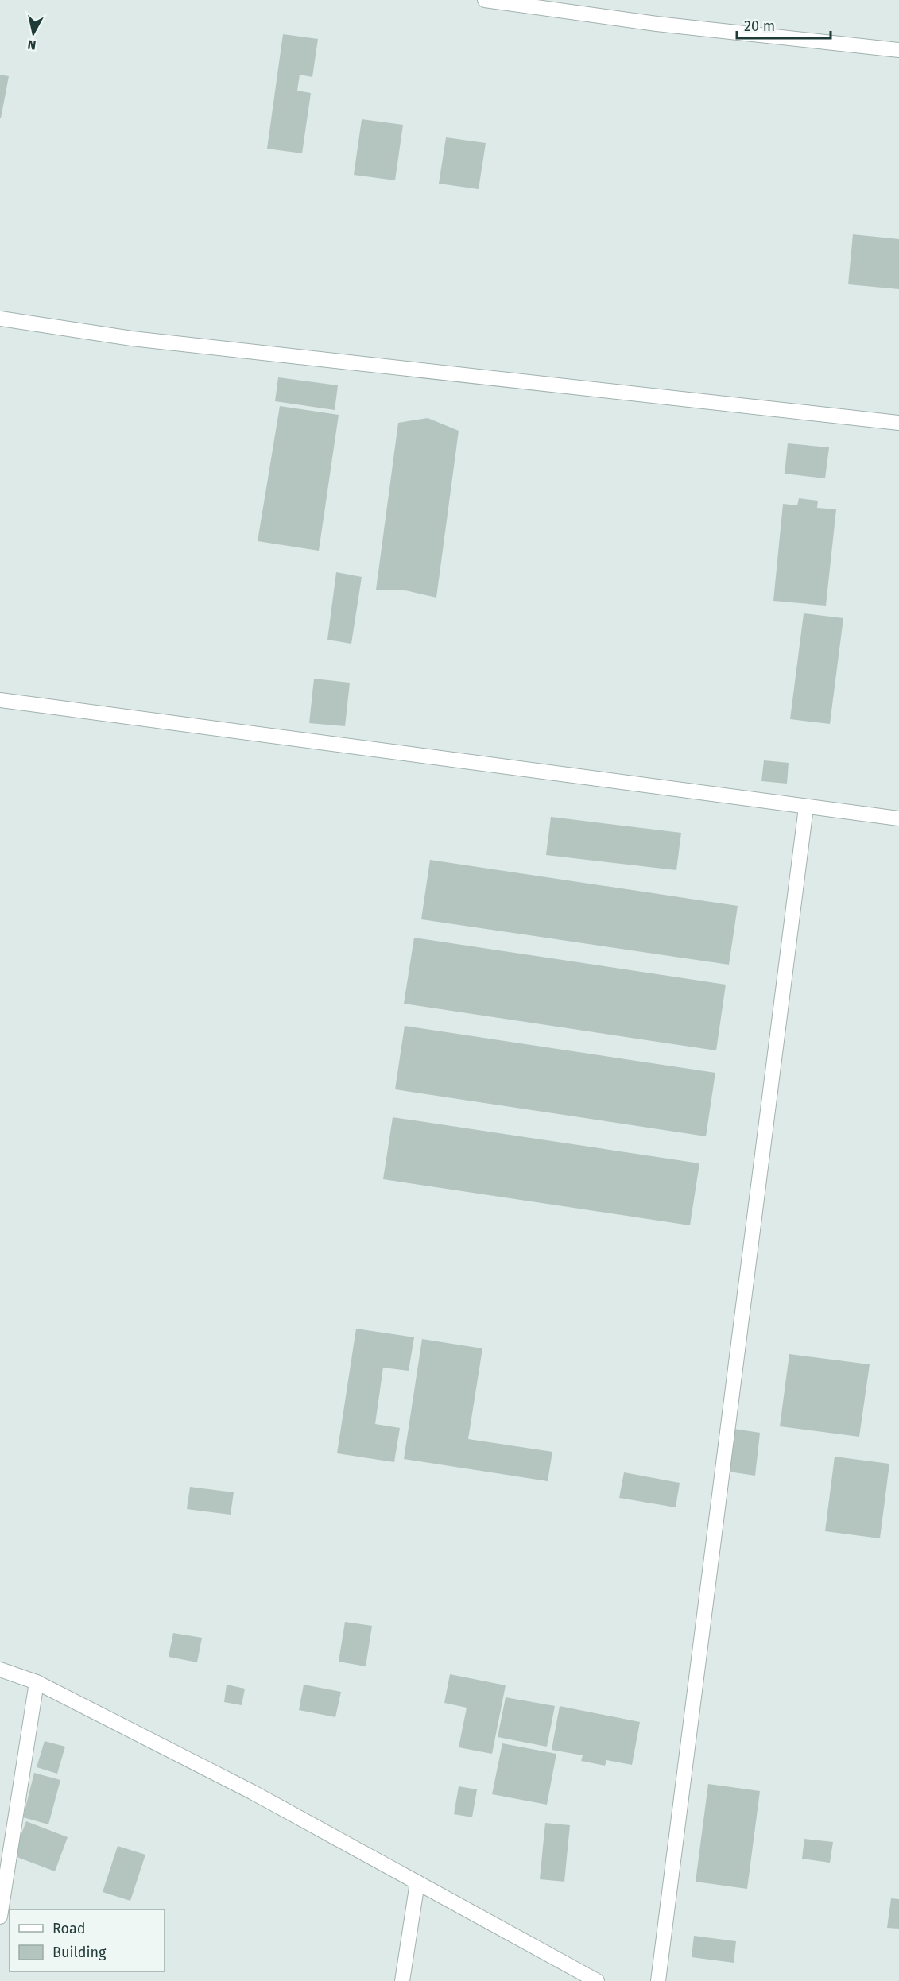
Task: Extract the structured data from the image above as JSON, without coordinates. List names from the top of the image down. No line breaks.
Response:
{"legend":["Road","Building"],"scale_bar":"20 m","north":"bottom"}
